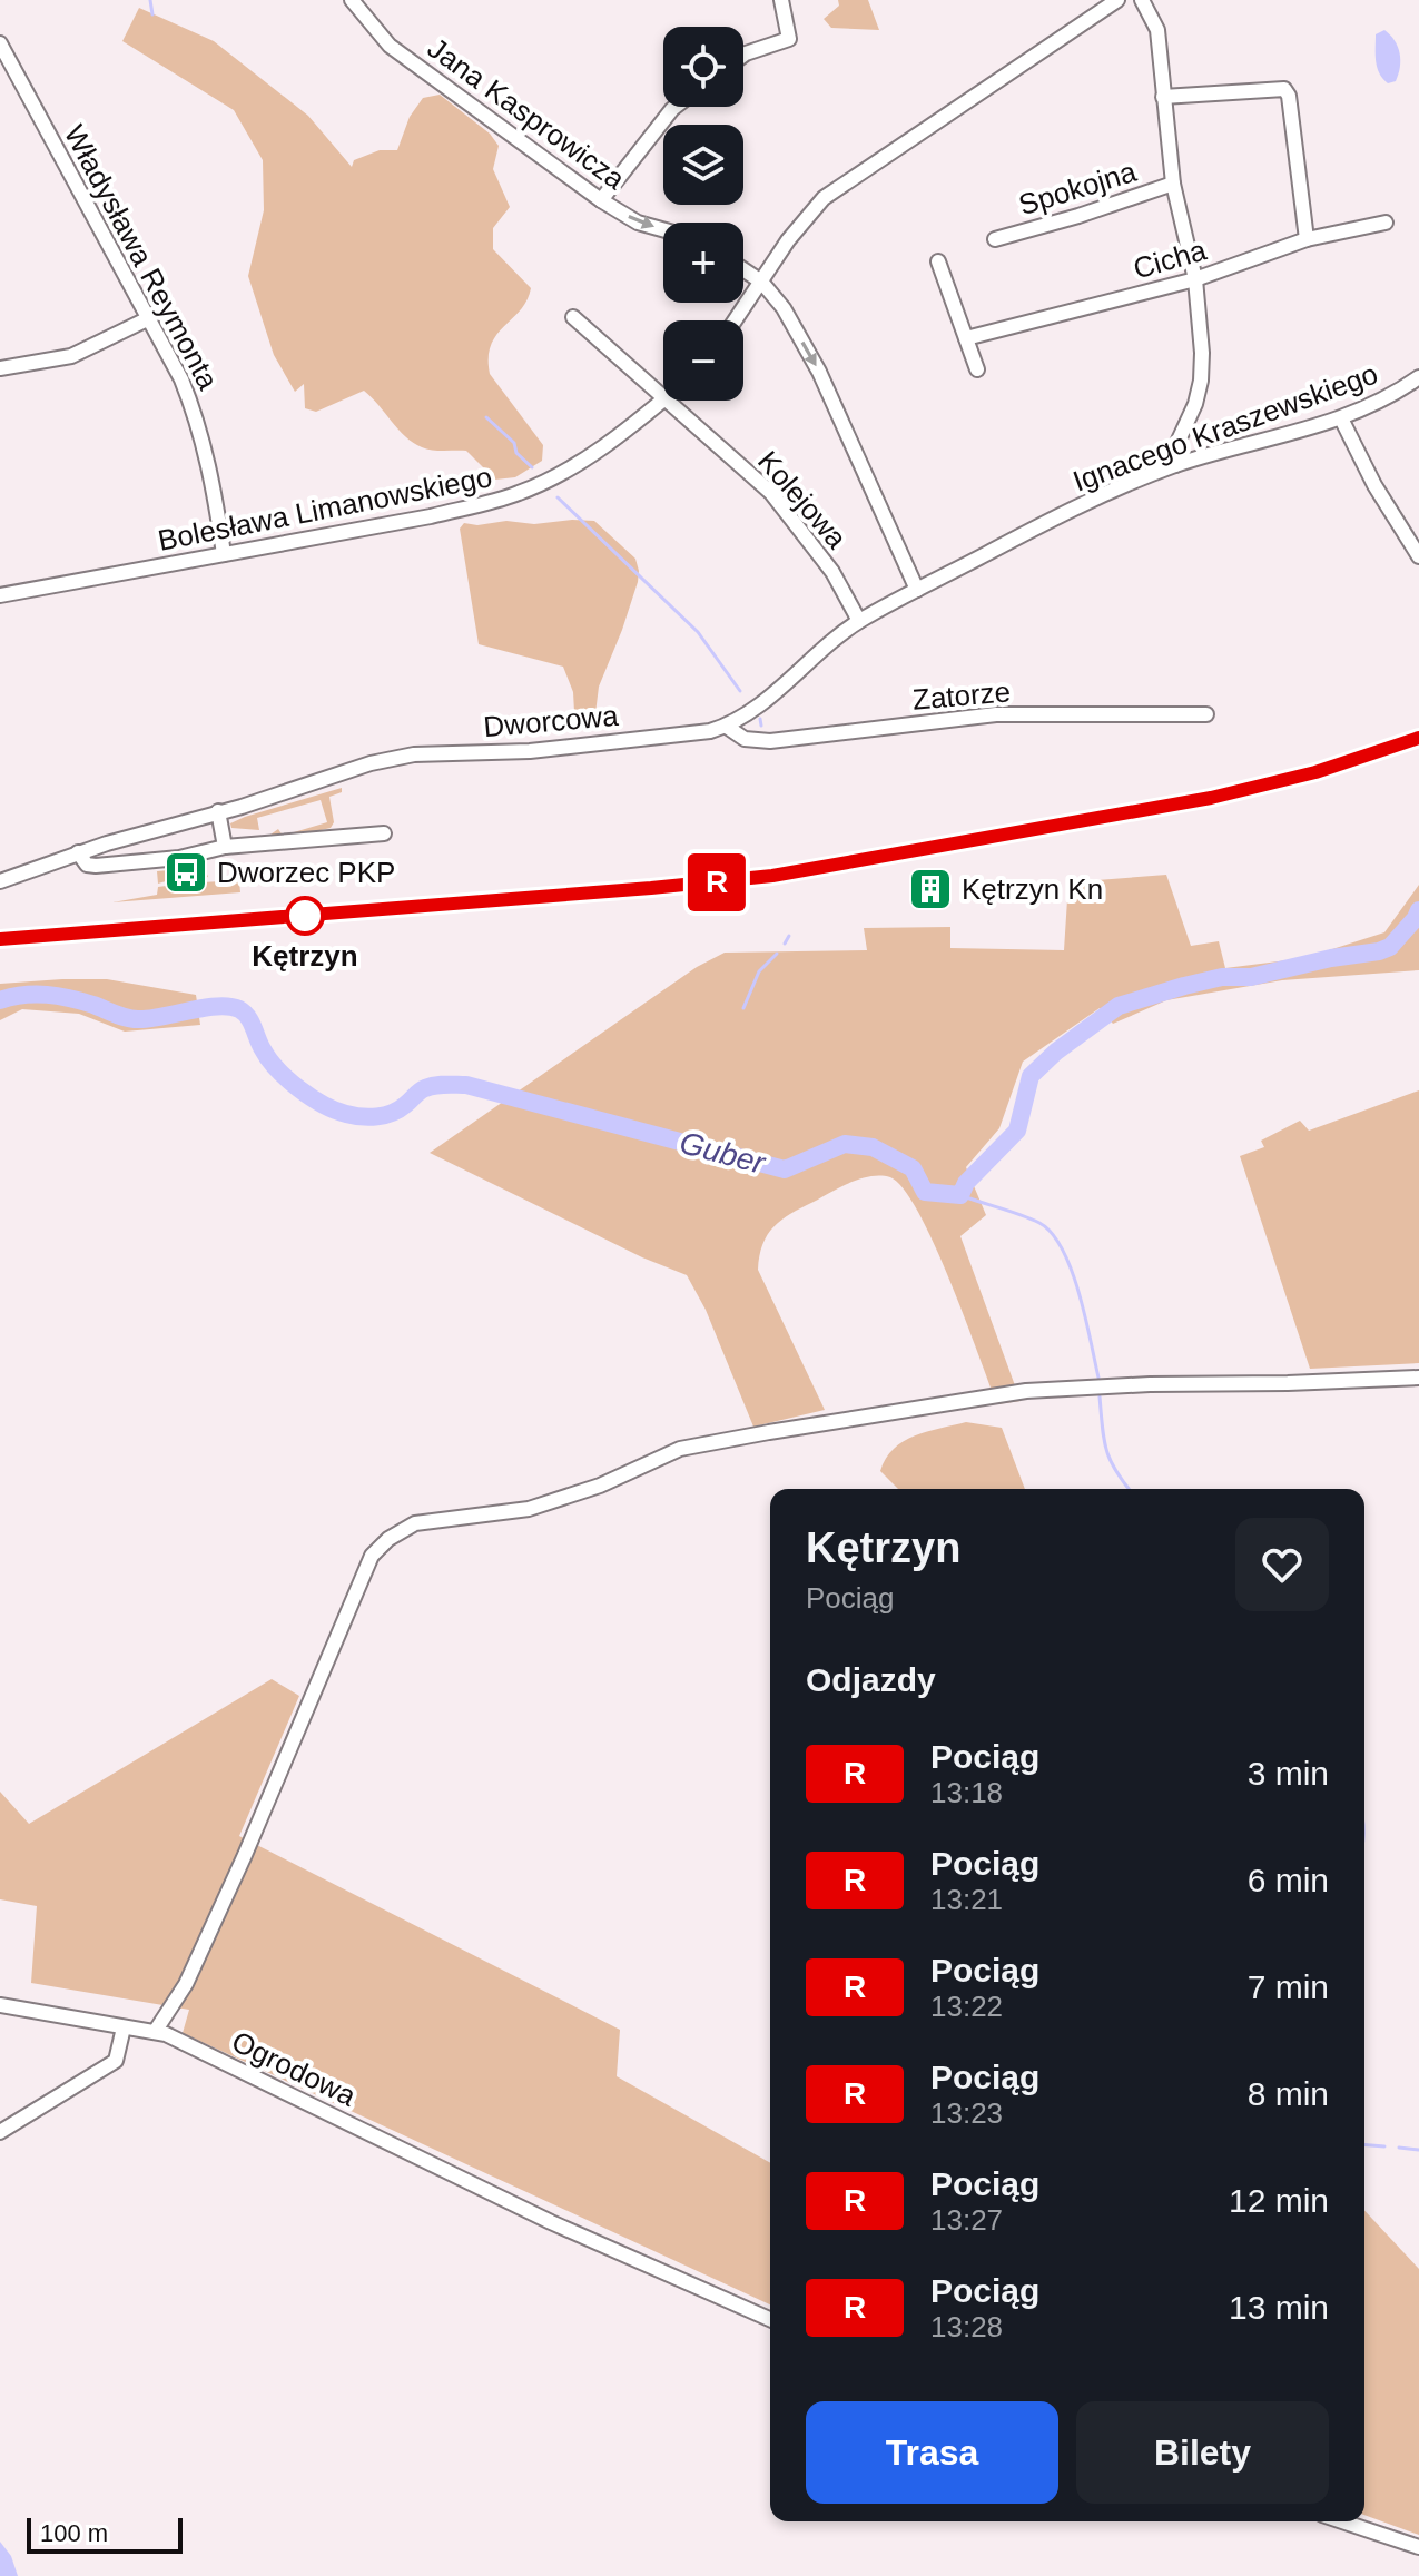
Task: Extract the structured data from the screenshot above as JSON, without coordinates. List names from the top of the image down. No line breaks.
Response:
{"streets":{"street":["Jana Kasprowicza","Spokojna","Władysława Reymonta","Cicha","Ignacego Kraszewskiego","Kolejowa","Bolesława Limanowskiego","Zatorze","Dworcowa","Ogrodowa"]},"crossings":[["Władysława Reymonta","Bolesława Limanowskiego"],["Ignacego Kraszewskiego","Kolejowa"],["Ignacego Kraszewskiego","Dworcowa"],["Kolejowa","Dworcowa"],["Zatorze","Dworcowa"]],"water":["Guber"],"places":{"bus stop":["Dworzec PKP"],"building":["Kętrzyn Kn"],"other":["Kętrzyn"]},"scale_bar":"100 m","page":{"on_map":"R","map_buttons":["+","−"],"heading":[["Kętrzyn","Pociąg"],"Odjazdy"],"list":[{"mark":"R","name":"Pociąg","note":"13:18","value":"3 min"},{"mark":"R","name":"Pociąg","note":"13:21","value":"6 min"},{"mark":"R","name":"Pociąg","note":"13:22","value":"7 min"},{"mark":"R","name":"Pociąg","note":"13:23","value":"8 min"},{"mark":"R","name":"Pociąg","note":"13:27","value":"12 min"},{"mark":"R","name":"Pociąg","note":"13:28","value":"13 min"}],"buttons":["Trasa","Bilety"],"scale":"100 m"}}
